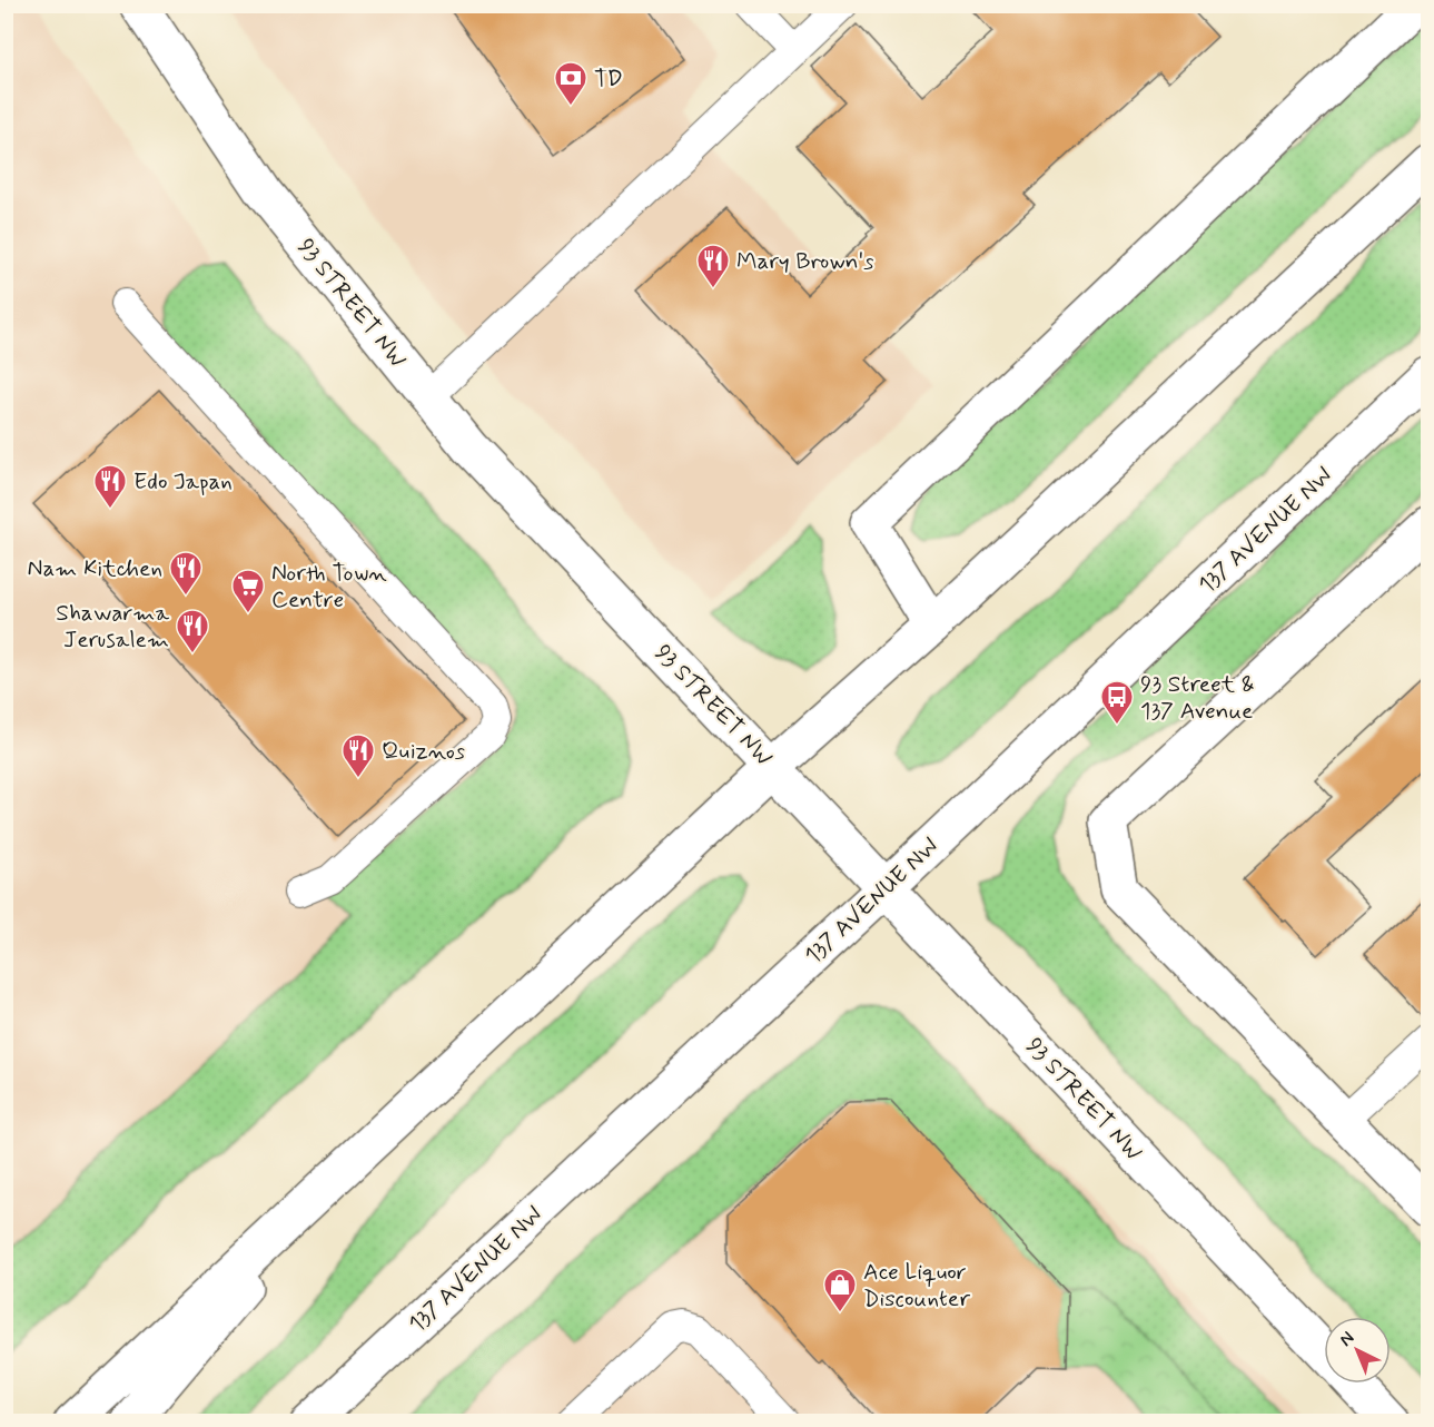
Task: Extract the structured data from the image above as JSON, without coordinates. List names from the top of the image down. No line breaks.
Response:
{"streets":{"main road":["93 STREET NW","137 AVENUE NW"]},"crossings":[["93 STREET NW","137 AVENUE NW"]],"places":{"bank":["TD"],"restaurant":["Mary Brown's","Edo Japan","Nam Kitchen","Shawarma Jerusalem","Quiznos"],"supermarket":["North Town Centre"],"bus stop":["93 Street & 137 Avenue"],"shop":["Ace Liquor Discounter"]},"north":"top left"}
